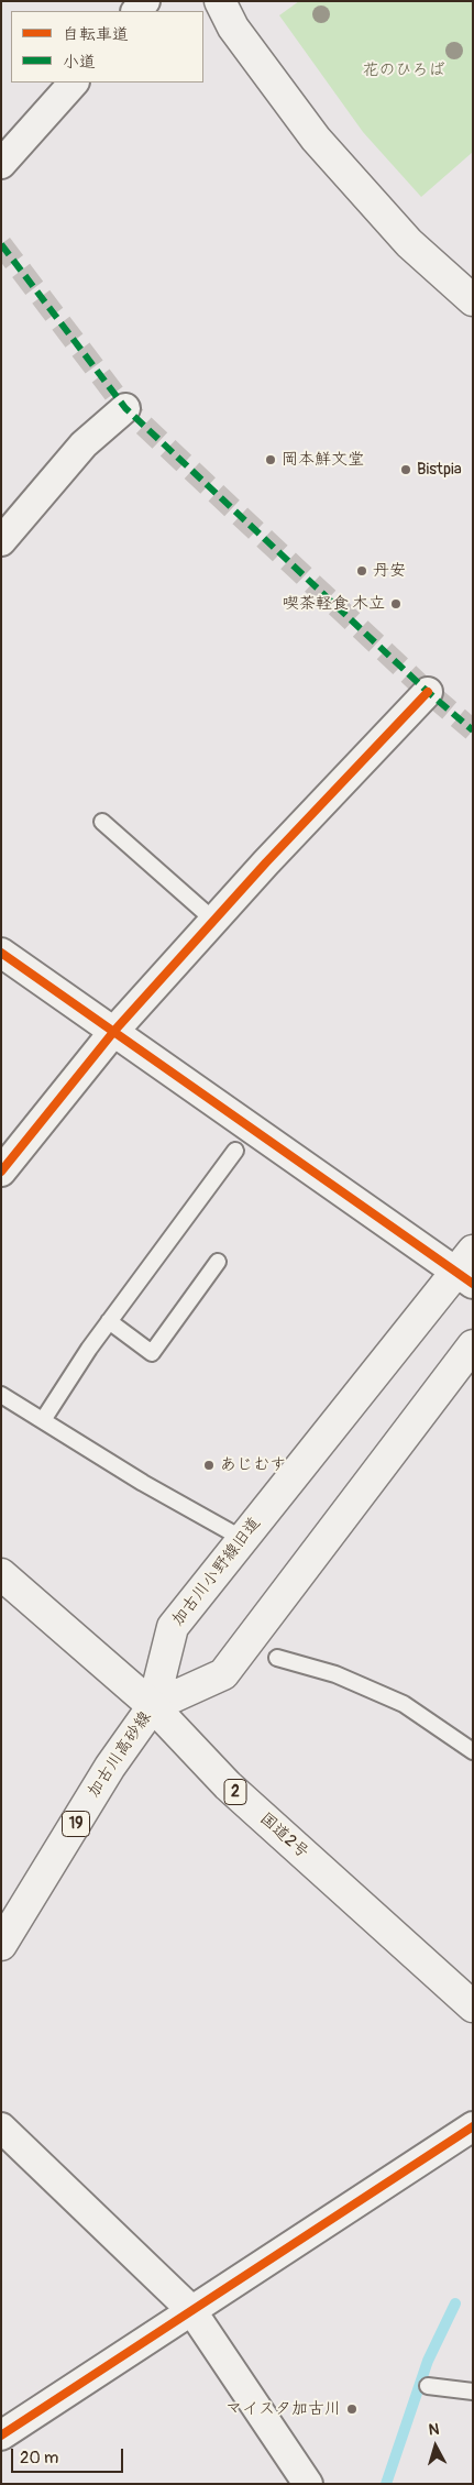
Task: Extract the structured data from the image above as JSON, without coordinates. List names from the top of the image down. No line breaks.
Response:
{"streets":{"main road":["加古川小野線旧道","加古川高砂線","2","19","国道2号"]},"crossings":[["加古川小野線旧道","加古川高砂線"],["加古川小野線旧道","国道2号"],["加古川高砂線","国道2号"]],"parks":["花のひろば"],"places":["岡本鮮文堂","Bistpia","丹安","喫茶軽食 木立","あじむす","マイスタ加古川"],"legend":["自転車道","小道"],"scale_bar":"20 m","north":"top"}
